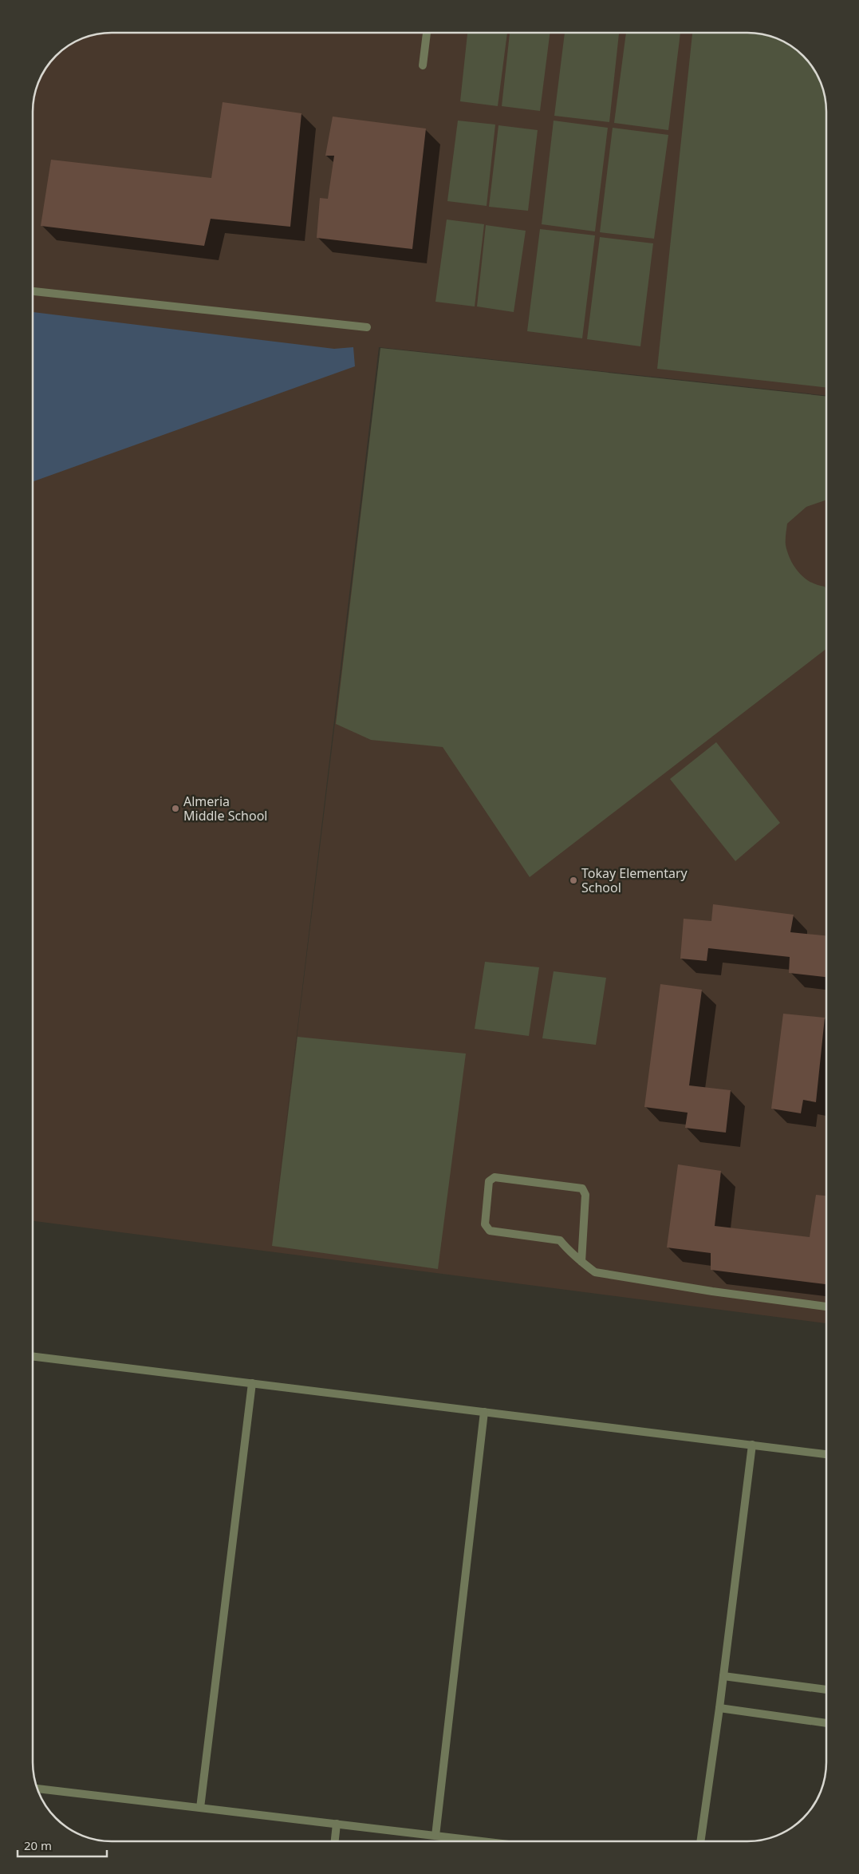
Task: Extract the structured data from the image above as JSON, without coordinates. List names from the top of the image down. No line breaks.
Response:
{"places":["Almeria Middle School","Tokay Elementary School"],"scale_bar":"20 m"}
